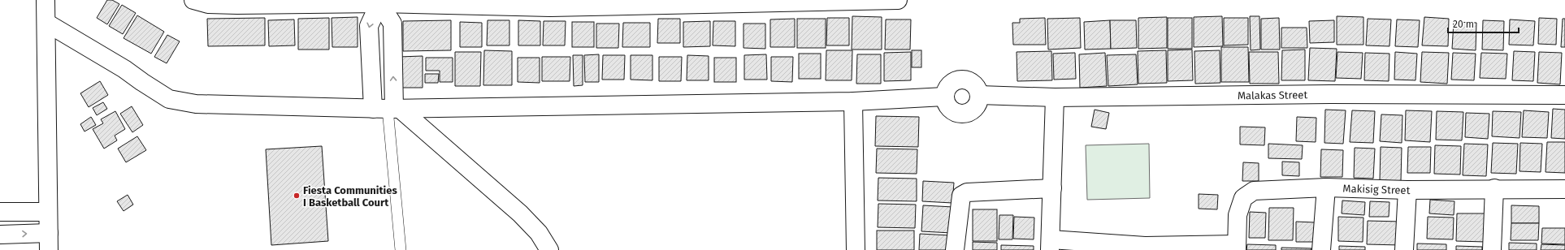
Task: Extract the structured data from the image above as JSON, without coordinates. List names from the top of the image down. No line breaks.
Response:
{"streets":{"street":["Malakas Street","Makisig Street"]},"places":["Fiesta Communities I Basketball Court"],"scale_bar":"20 m"}
